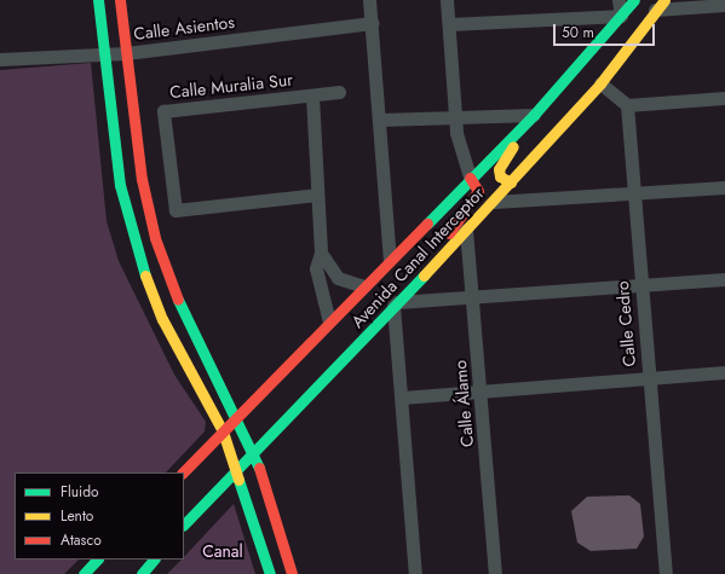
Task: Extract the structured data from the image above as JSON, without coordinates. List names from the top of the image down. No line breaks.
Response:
{"streets":{"main road":["Avenida Canal Interceptor"],"street":["Calle Asientos","Calle Muralia Sur","Calle Cedro","Calle Álamo"]},"crossings":[["Calle Muralia Sur","Avenida Canal Interceptor"],["Avenida Canal Interceptor","Calle Álamo"]],"parks":["Canal"],"legend":["Fluido","Lento","Atasco"],"scale_bar":"50 m"}
